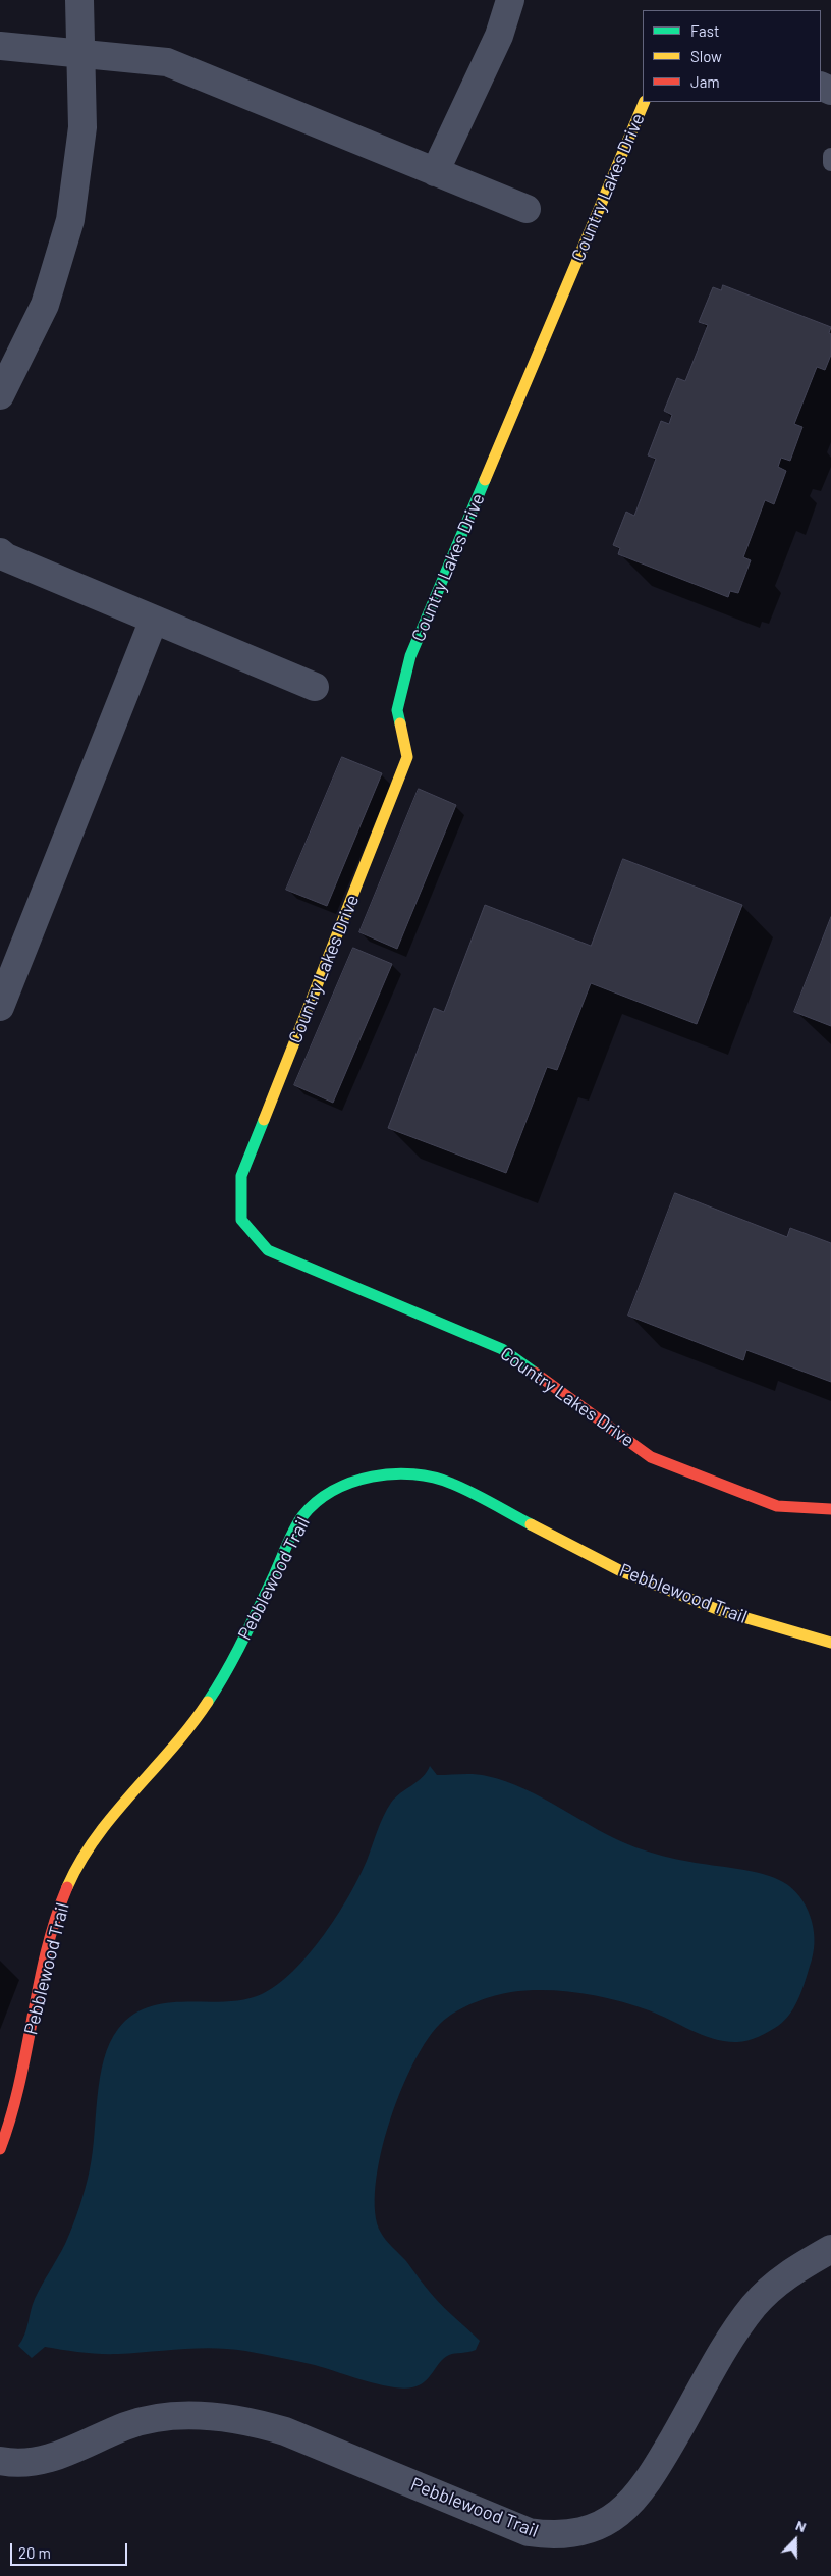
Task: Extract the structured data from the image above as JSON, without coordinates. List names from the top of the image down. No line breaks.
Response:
{"streets":{"street":["Country Lakes Drive","Pebblewood Trail"]},"legend":["Fast","Slow","Jam"],"scale_bar":"20 m","north":"top"}
